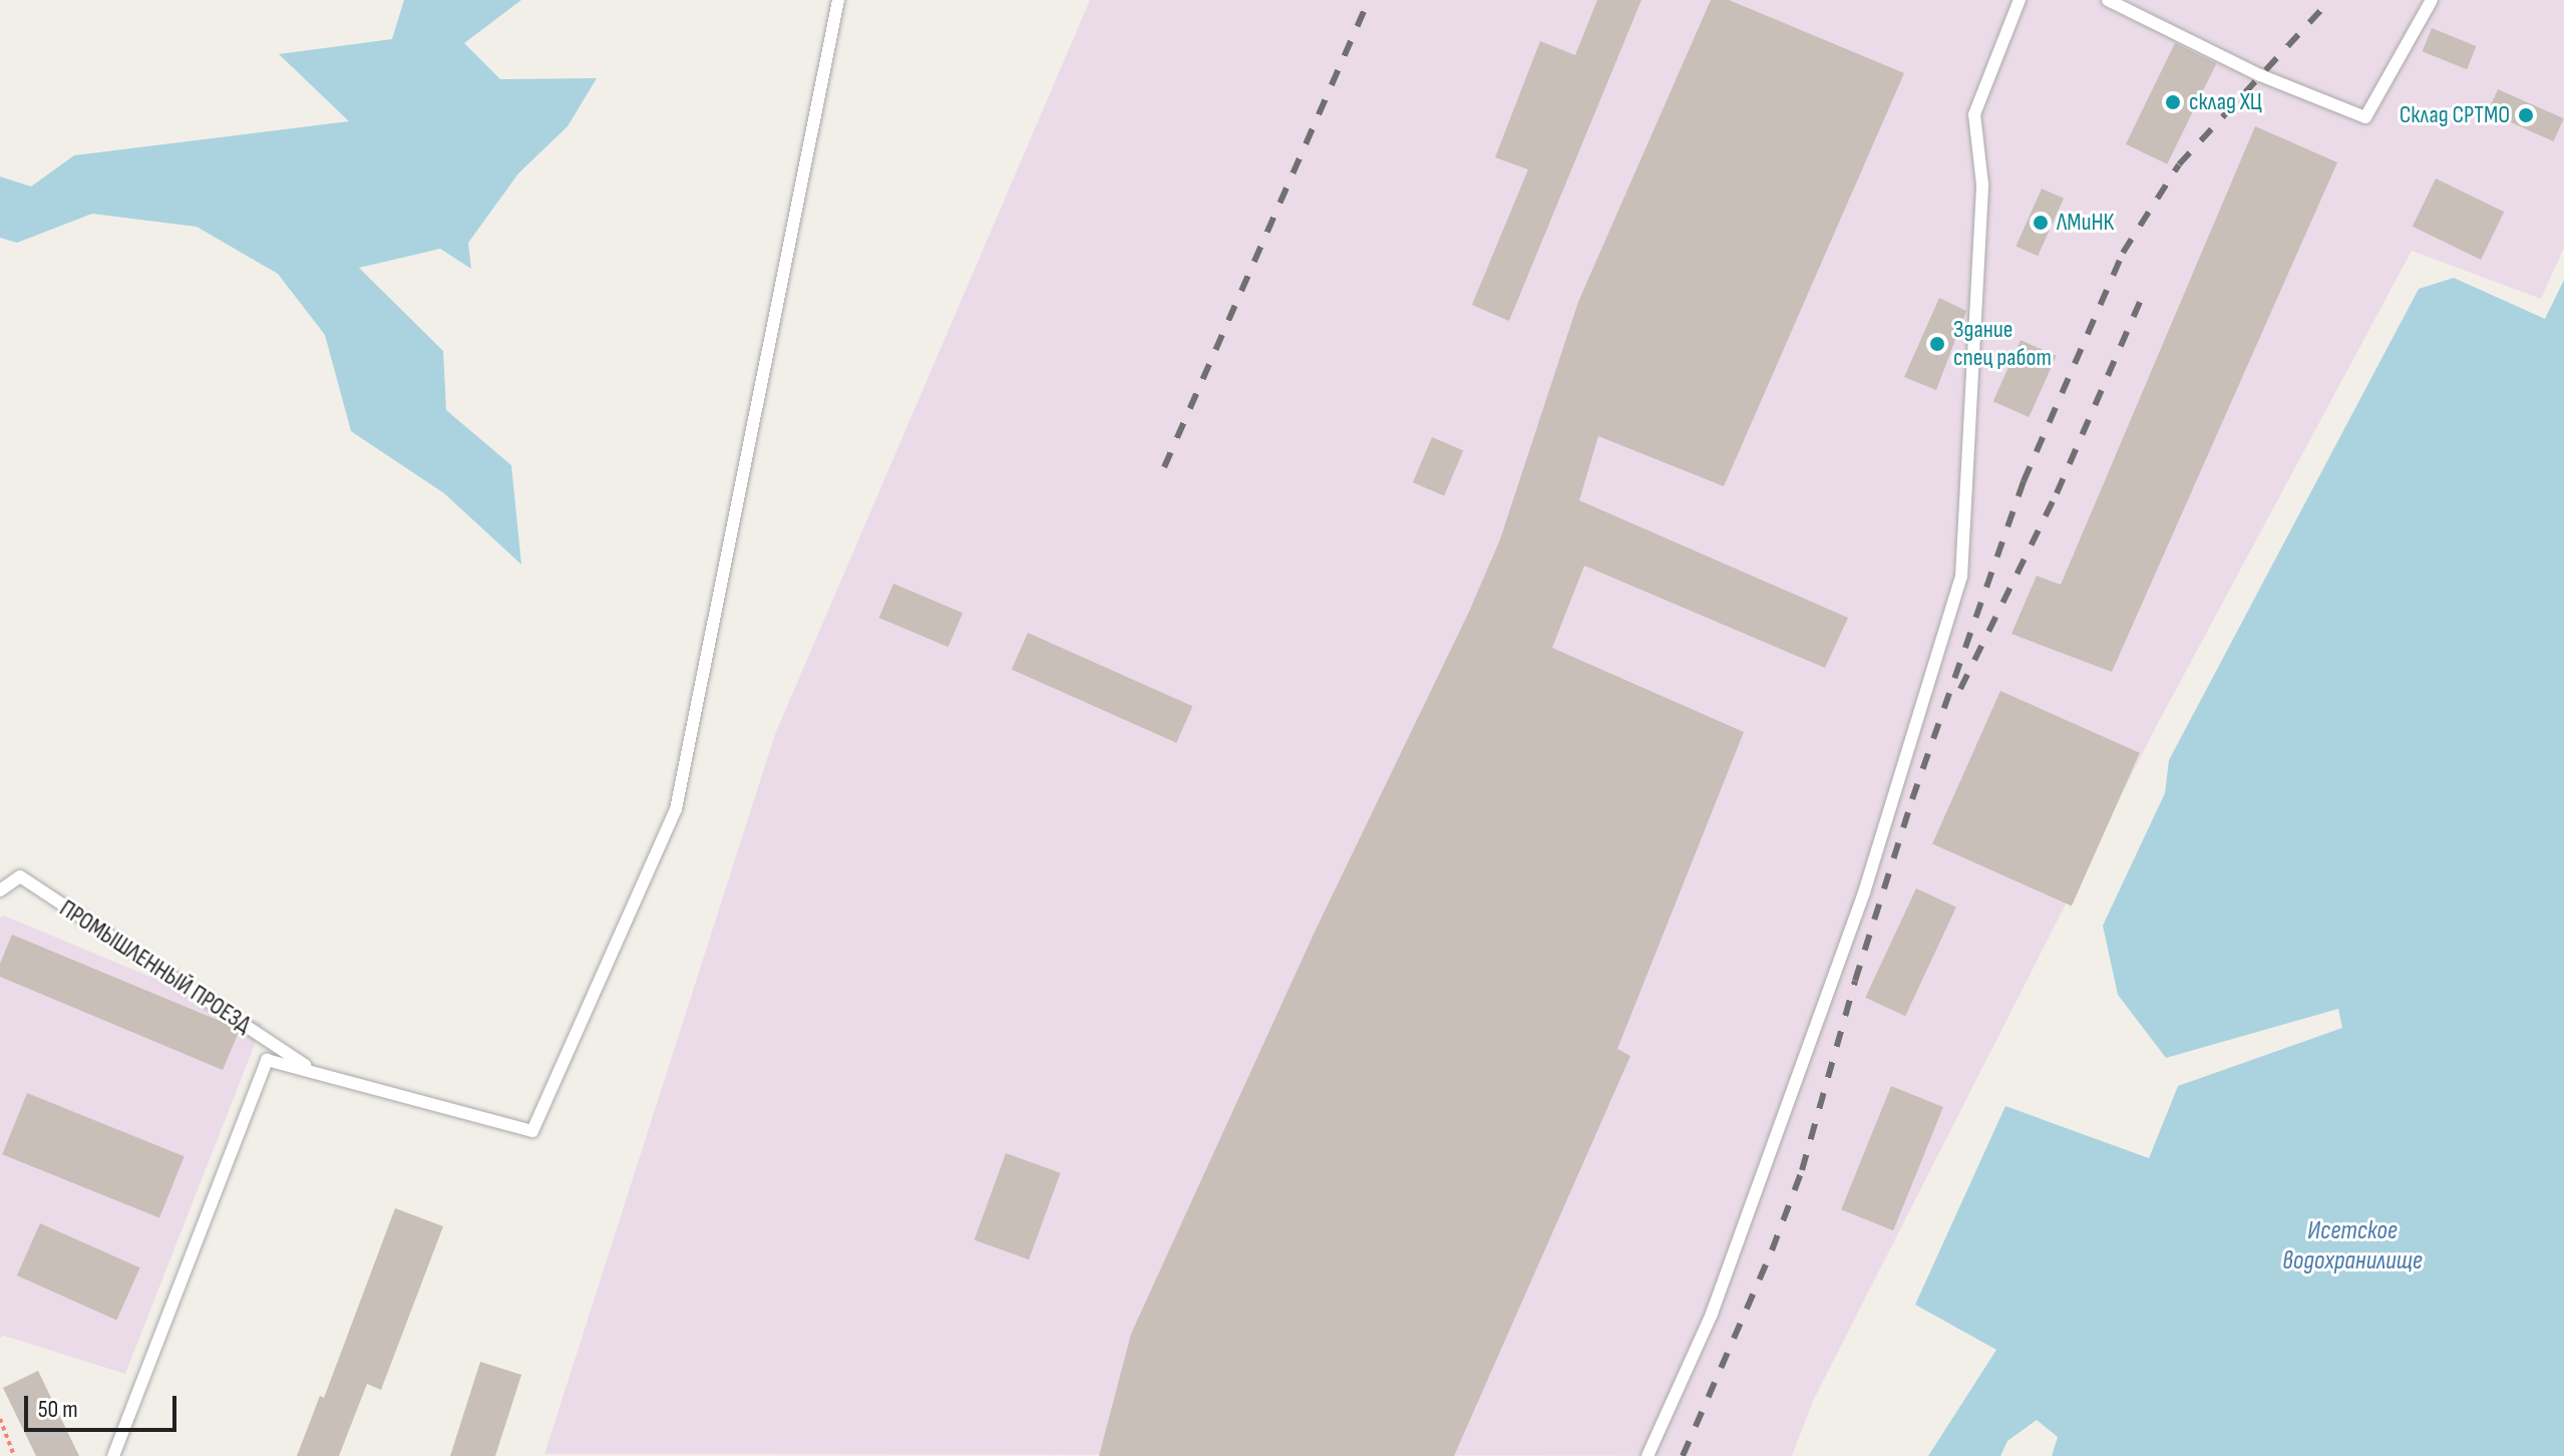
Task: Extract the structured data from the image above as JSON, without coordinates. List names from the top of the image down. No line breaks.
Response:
{"streets":{"lane":["ПРОМЫШЛЕННЫЙ ПРОЕЗД"]},"water":["Исетское водохранилище"],"places":["склад ХЦ","Склад СРТМО","ЛМиНК","Здание спец работ"],"scale_bar":"50 m"}
